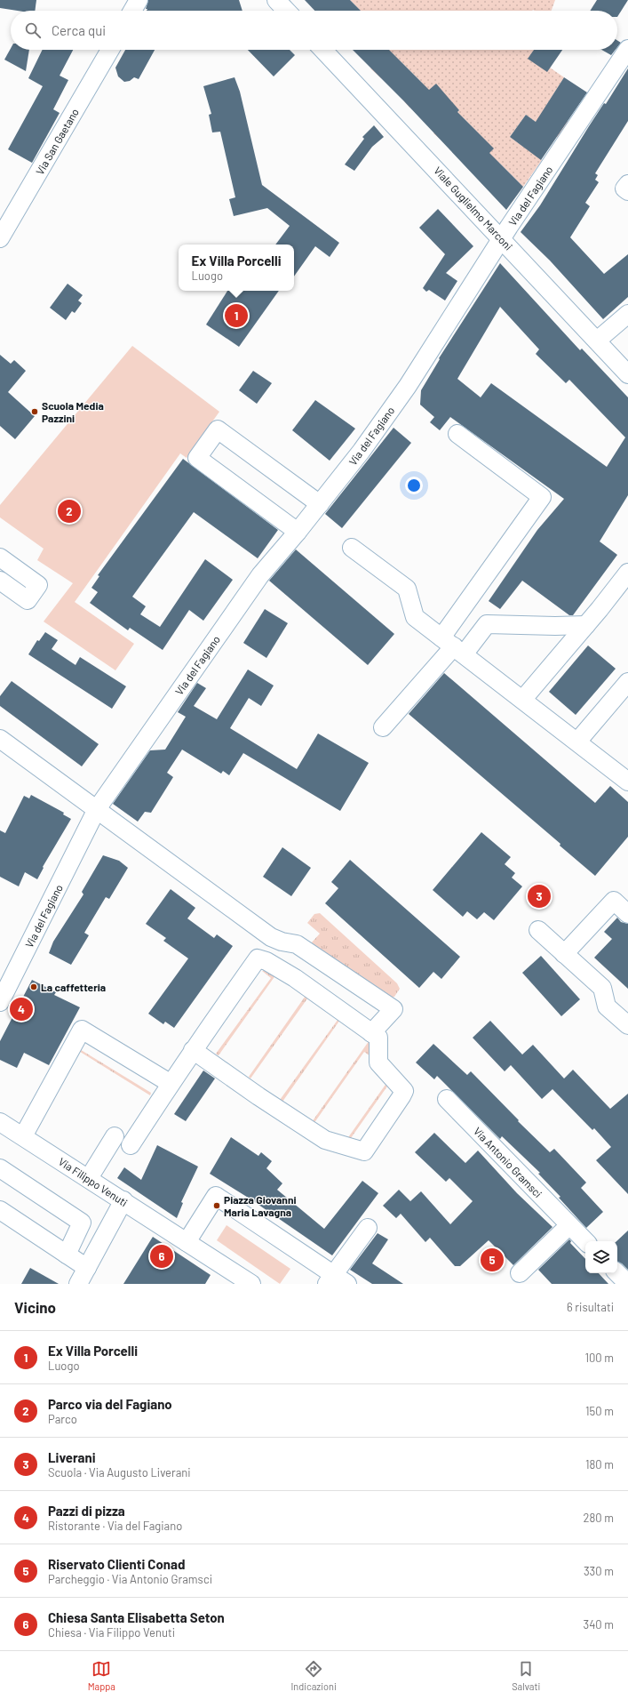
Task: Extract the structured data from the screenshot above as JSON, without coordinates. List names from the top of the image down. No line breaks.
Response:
{"streets":{"street":["Via San Gaetano","Via del Fagiano","Viale Guglielmo Marconi","Via Antonio Gramsci","Via Filippo Venuti"]},"crossings":[["Via del Fagiano","Viale Guglielmo Marconi"]],"places":["Scuola Media Pazzini","La caffetteria","Piazza Giovanni Maria Lavagna"],"page":{"search":"Cerca qui","popup":["Ex Villa Porcelli","Luogo"],"pins":["1","2","3","4","6","5"],"heading":["Vicino","6 risultati"],"list":[{"mark":"1","name":"Ex Villa Porcelli","note":"Luogo","value":"100 m"},{"mark":"2","name":"Parco via del Fagiano","note":"Parco","value":"150 m"},{"mark":"3","name":"Liverani","note":"Scuola · Via Augusto Liverani","value":"180 m"},{"mark":"4","name":"Pazzi di pizza","note":"Ristorante · Via del Fagiano","value":"280 m"},{"mark":"5","name":"Riservato Clienti Conad","note":"Parcheggio · Via Antonio Gramsci","value":"330 m"},{"mark":"6","name":"Chiesa Santa Elisabetta Seton","note":"Chiesa · Via Filippo Venuti","value":"340 m"}],"nav":["Mappa","Indicazioni","Salvati"]}}
